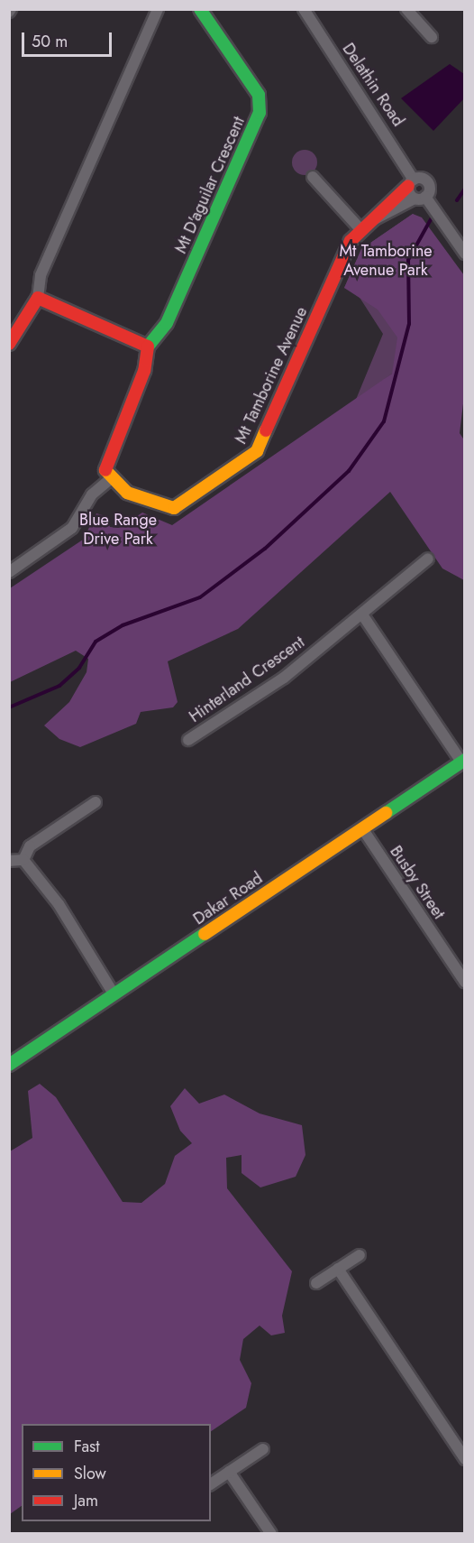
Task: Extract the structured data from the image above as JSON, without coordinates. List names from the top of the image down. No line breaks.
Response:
{"streets":{"street":["Delathin Road","Mt D'aguilar Crescent","Mt Tamborine Avenue","Hinterland Crescent","Busby Street","Dakar Road"]},"crossings":[["Busby Street","Dakar Road"]],"parks":["Mt Tamborine Avenue Park","Blue Range Drive Park"],"legend":["Fast","Slow","Jam"],"scale_bar":"50 m"}
